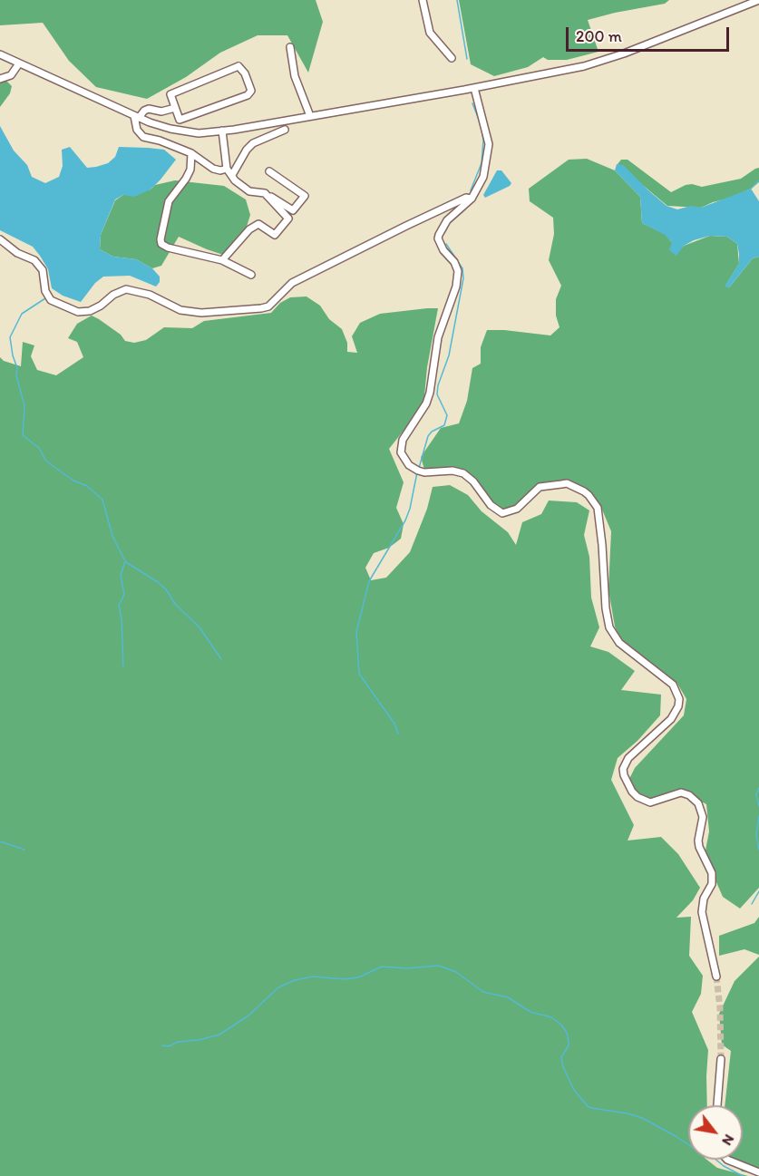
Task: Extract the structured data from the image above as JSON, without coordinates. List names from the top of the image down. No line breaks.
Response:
{"scale_bar":"200 m","north":"bottom right"}
